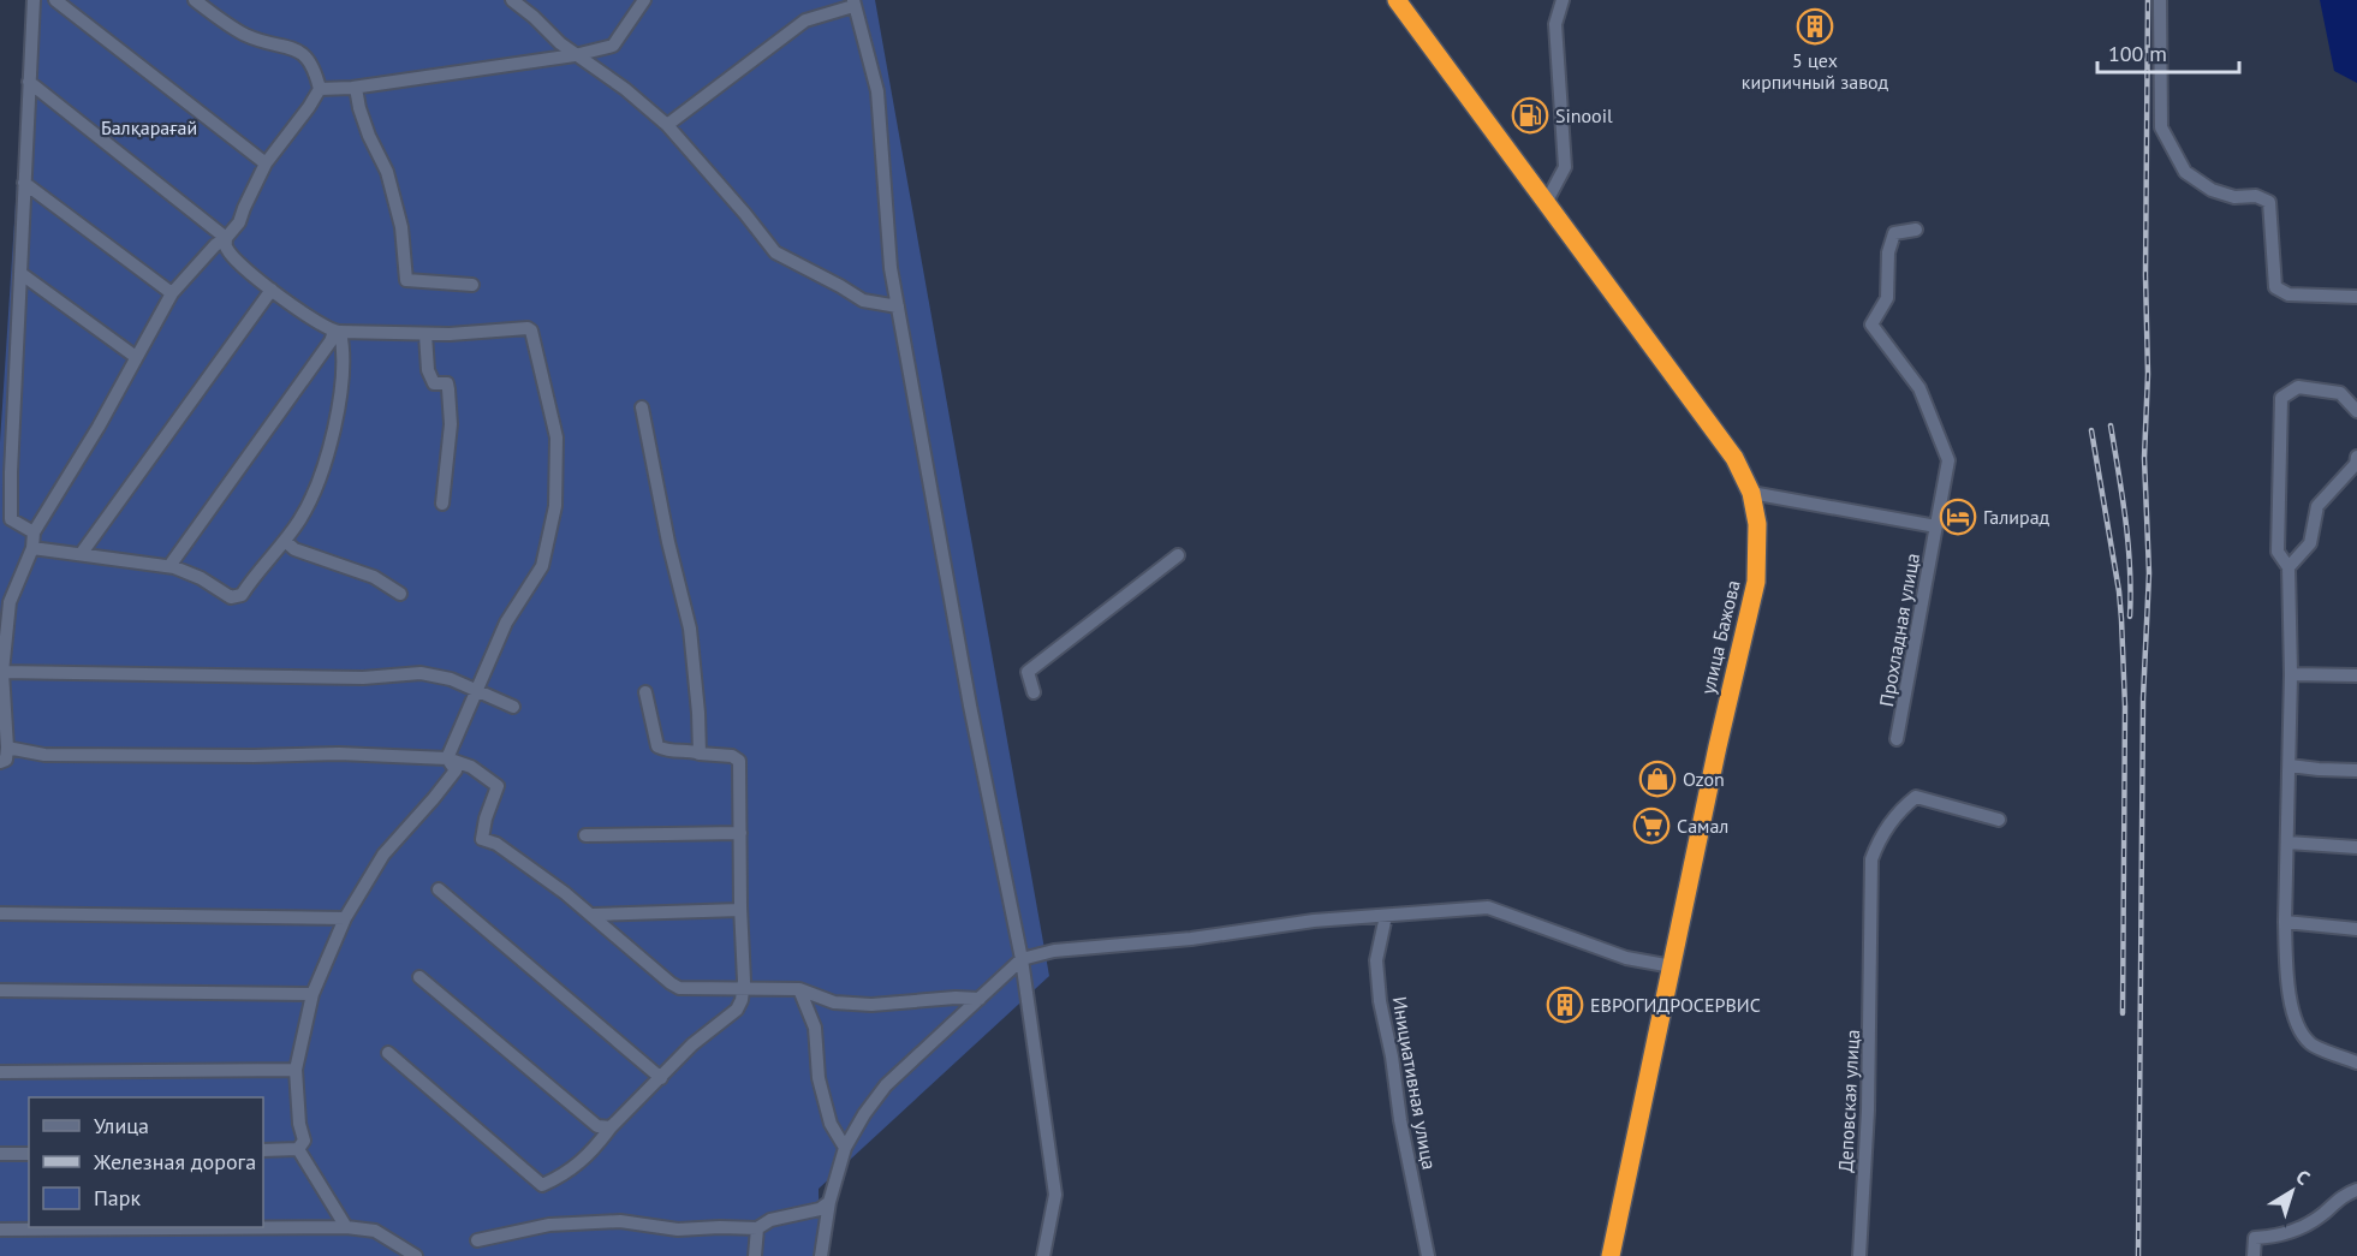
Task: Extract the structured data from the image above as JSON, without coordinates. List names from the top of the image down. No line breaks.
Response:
{"streets":{"highway":["улица Бажова"],"street":["Прохладная улица","Инициативная улица","Деповская улица"]},"parks":["Балқарағай"],"places":{"building":["5 цех кирпичный завод","ЕВРОГИДРОСЕРВИС"],"fuel station":["Sinooil"],"hotel":["Галирад"],"shop":["Ozon"],"supermarket":["Самал"]},"legend":["Улица","Железная дорога","Парк"],"scale_bar":"100 m","north":"top right"}
